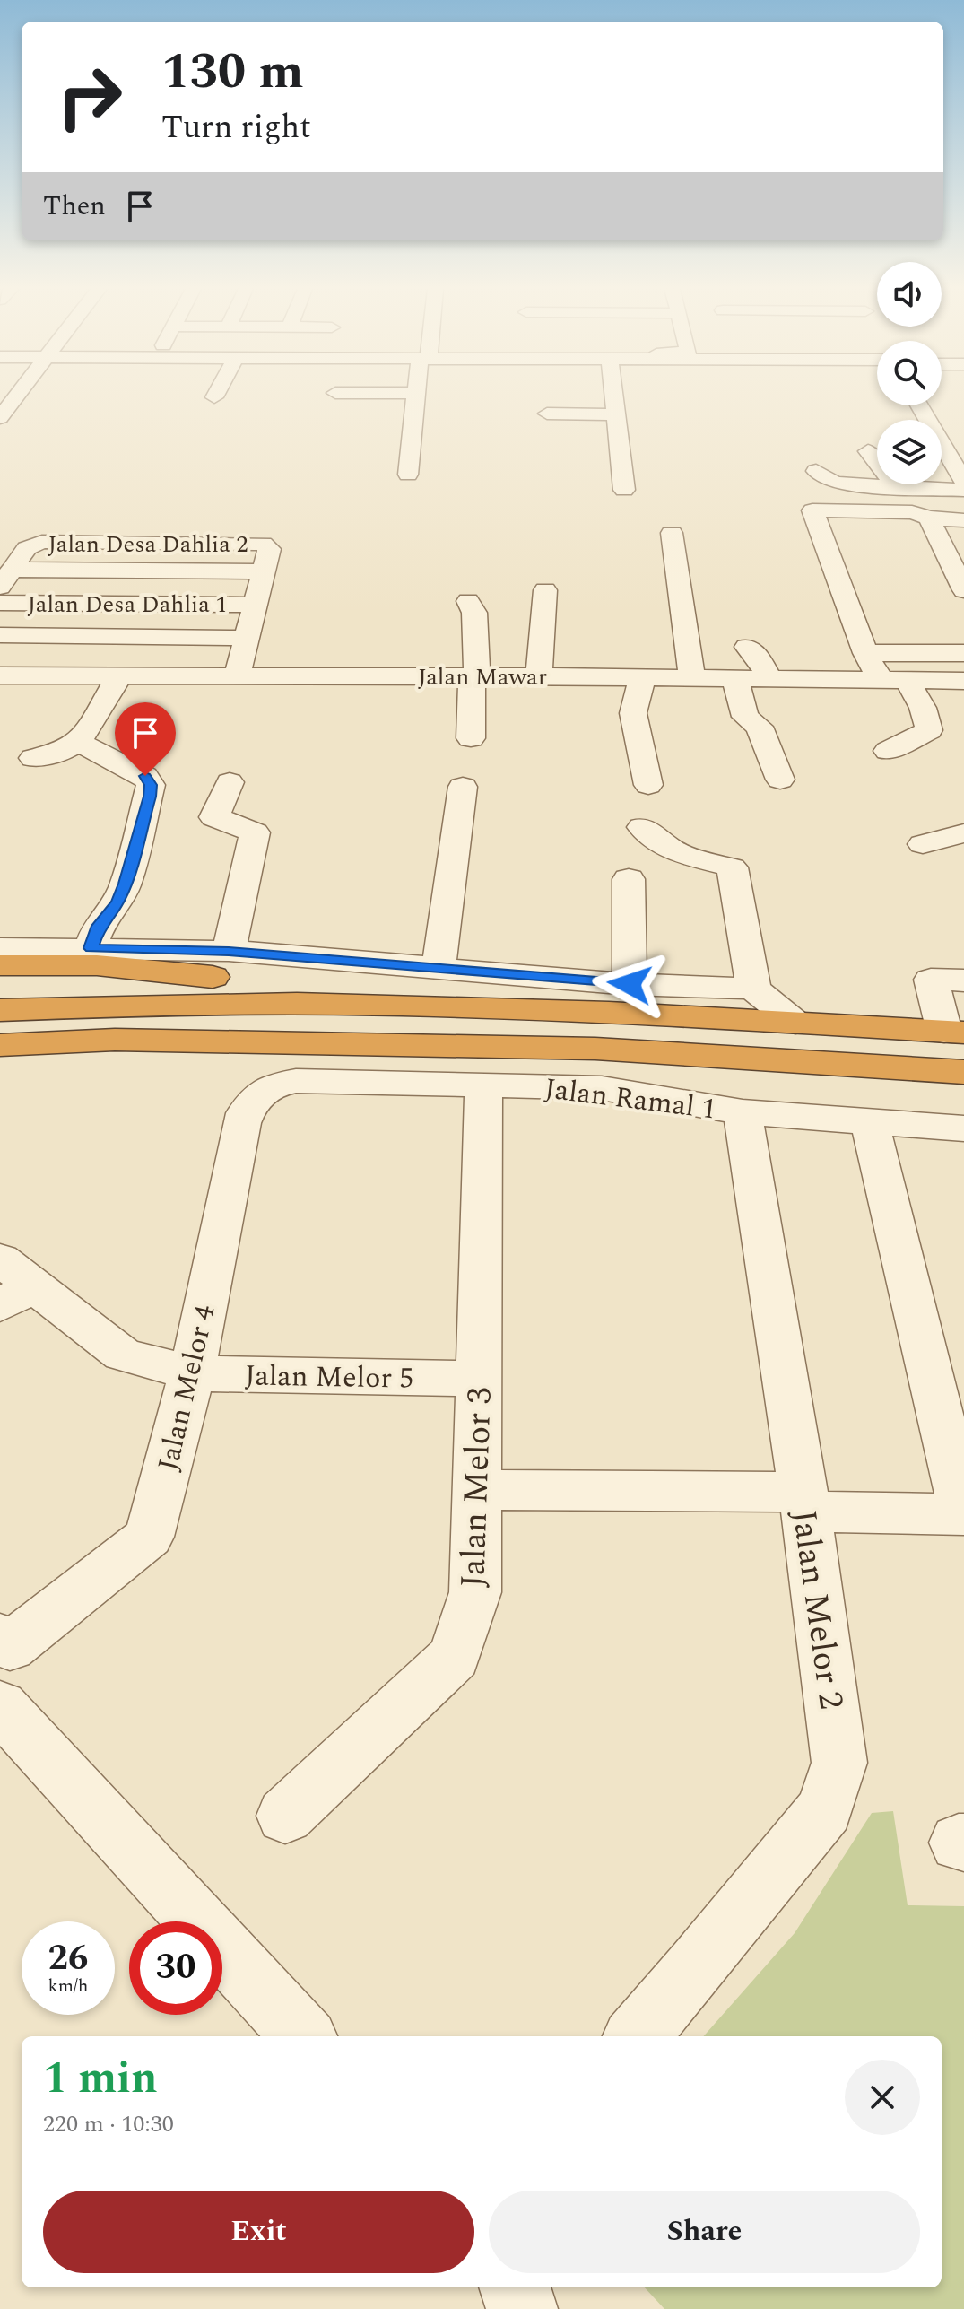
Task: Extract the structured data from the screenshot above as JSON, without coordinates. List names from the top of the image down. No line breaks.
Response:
{"streets":{"street":["Jalan Desa Dahlia 2","Jalan Desa Dahlia 1","Jalan Mawar","Jalan Ramal 1","Jalan Melor 5","Jalan Melor 4","Jalan Melor 3","Jalan Melor 2"]},"crossings":[["Jalan Ramal 1","Jalan Melor 4"],["Jalan Ramal 1","Jalan Melor 3"],["Jalan Ramal 1","Jalan Melor 2"],["Jalan Melor 5","Jalan Melor 4"],["Jalan Melor 5","Jalan Melor 3"]],"page":{"turn":["130 m","Turn right"],"then":"Then","speed":"26 km/h","limit":"30","heading":["1 min","220 m · 10:30"],"buttons":["Exit","Share"]}}
